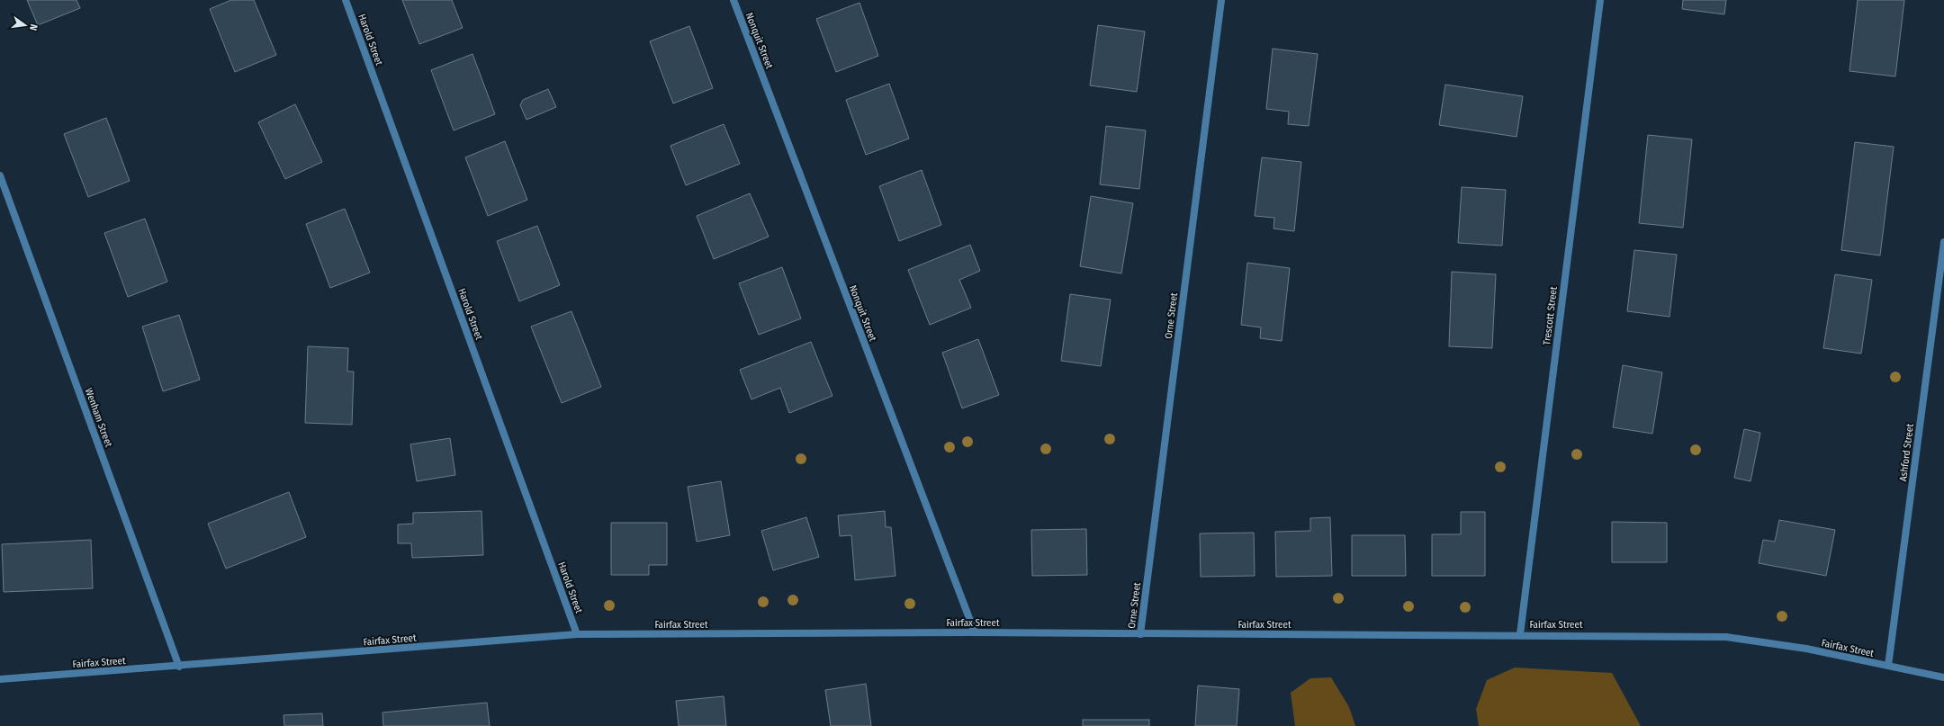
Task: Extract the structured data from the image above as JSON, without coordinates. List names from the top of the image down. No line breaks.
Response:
{"streets":{"street":["Harold Street","Nonquit Street","Orne Street","Trescott Street","Wenham Street","Ashford Street","Fairfax Street"]},"crossings":[["Harold Street","Fairfax Street"],["Nonquit Street","Fairfax Street"],["Orne Street","Fairfax Street"],["Trescott Street","Fairfax Street"],["Wenham Street","Fairfax Street"],["Ashford Street","Fairfax Street"]],"north":"right"}
